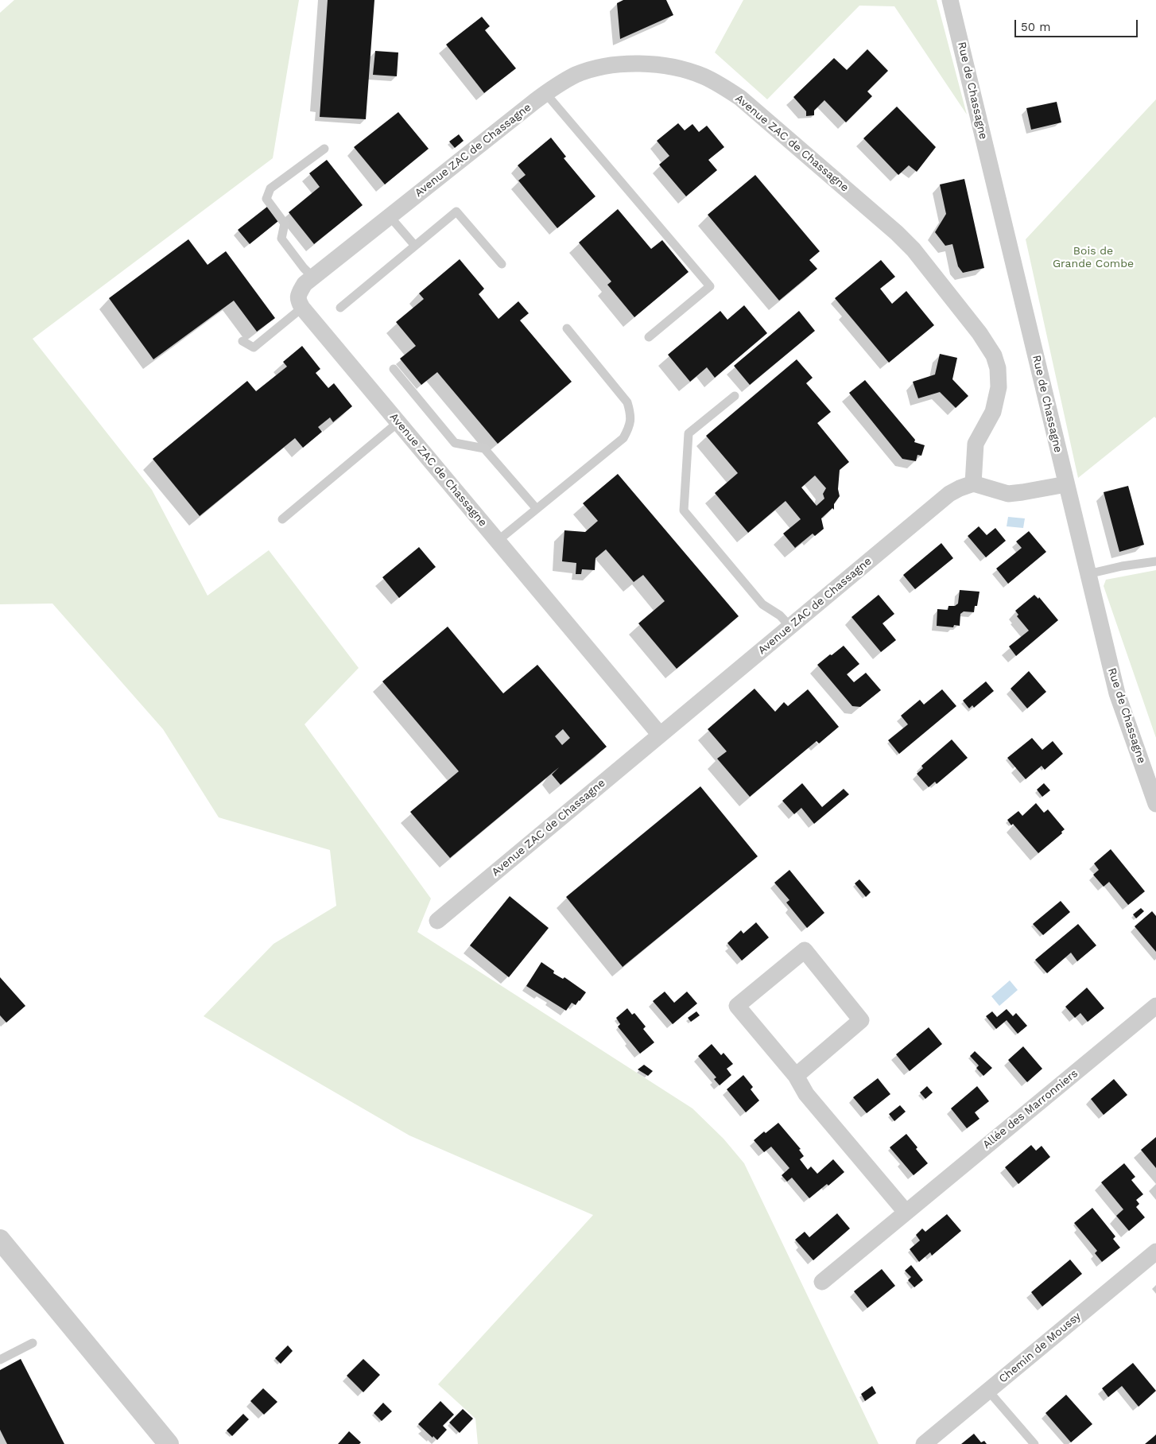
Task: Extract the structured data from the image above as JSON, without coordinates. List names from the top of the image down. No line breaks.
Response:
{"streets":{"street":["Rue de Chassagne","Avenue ZAC de Chassagne","Allée des Marronniers","Chemin de Moussy"]},"parks":["Bois de Grande Combe"],"scale_bar":"50 m"}
